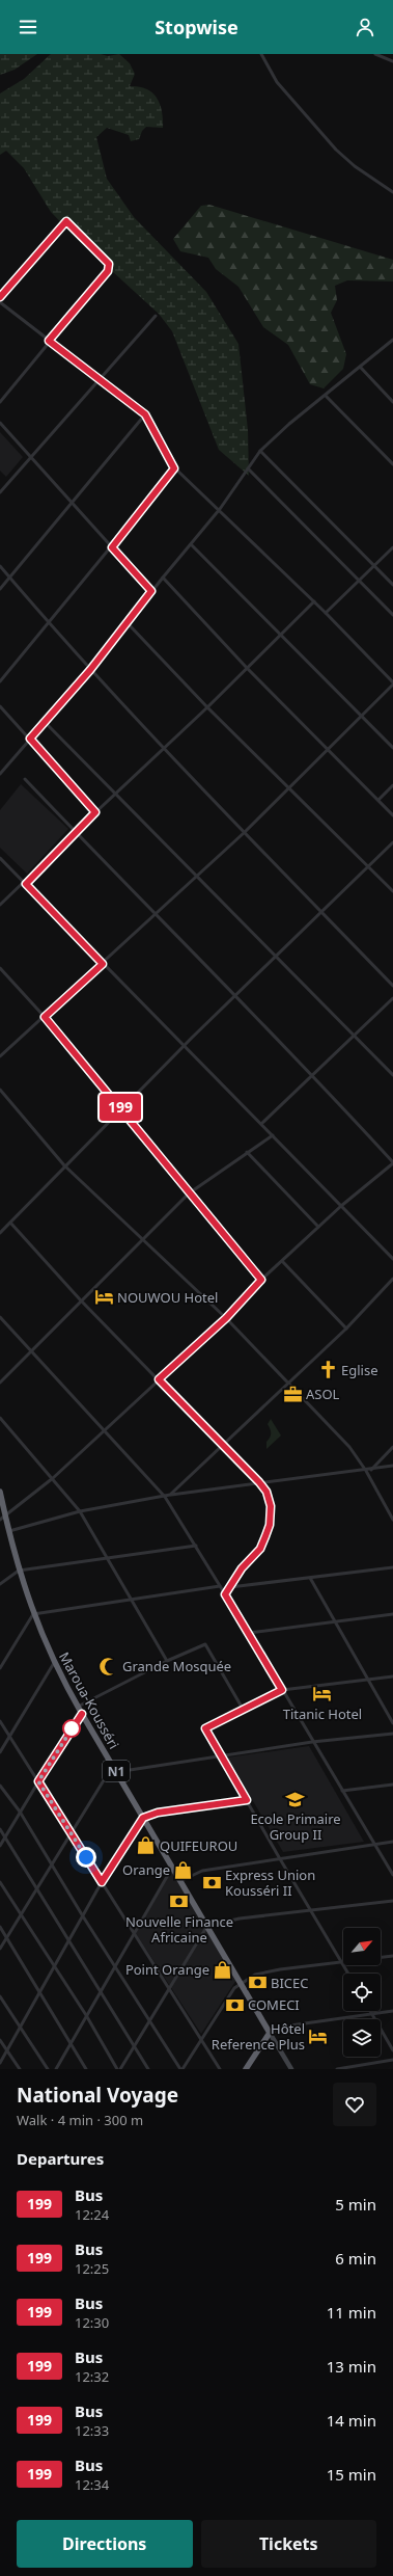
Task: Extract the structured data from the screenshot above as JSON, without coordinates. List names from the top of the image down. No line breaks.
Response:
{"streets":{"highway":["Maroua-Kousséri","N1"]},"places":{"hotel":["NOUWOU Hotel","Titanic Hotel","Hôtel Reference Plus"],"church":["Eglise"],"office":["ASOL"],"mosque":["Grande Mosquée"],"school or university":["Ecole Primaire Group II"],"shop":["QUIFEUROU","Orange","Point Orange"],"bank":["Express Union Kousséri II","Nouvelle Finance Africaine","BICEC","COMECI"]},"lines":["bus line 199"],"north":"top right","page":{"header":"Stopwise","on_map":"199","heading":[["National Voyage","Walk · 4 min · 300 m"],"Departures"],"list":[{"mark":"199","name":"Bus","note":"12:24","value":"5 min"},{"mark":"199","name":"Bus","note":"12:25","value":"6 min"},{"mark":"199","name":"Bus","note":"12:30","value":"11 min"},{"mark":"199","name":"Bus","note":"12:32","value":"13 min"},{"mark":"199","name":"Bus","note":"12:33","value":"14 min"},{"mark":"199","name":"Bus","note":"12:34","value":"15 min"}],"buttons":["Directions","Tickets"]}}
